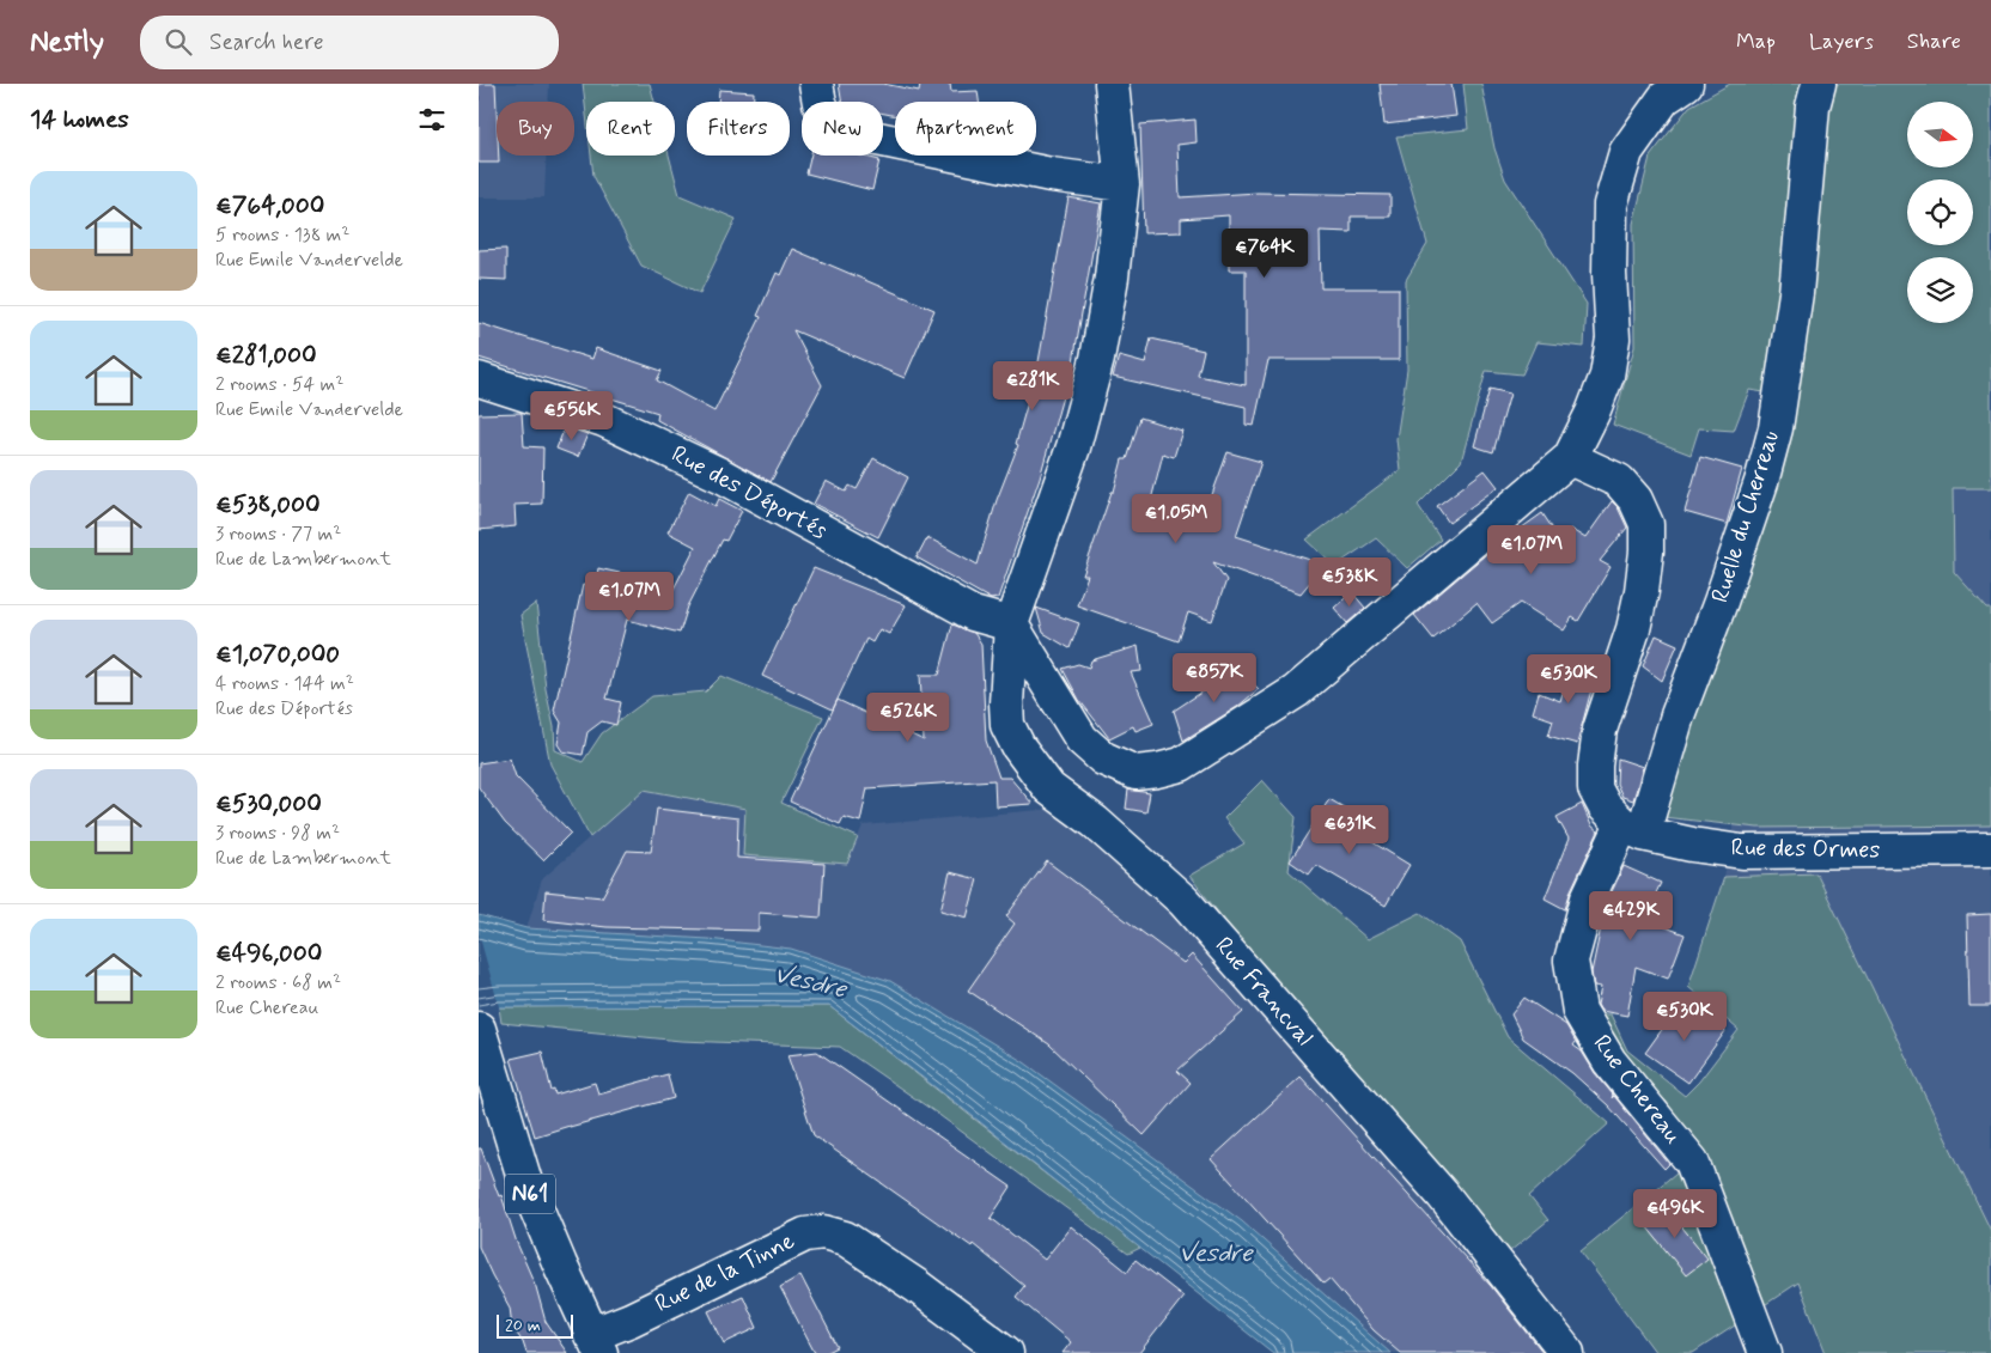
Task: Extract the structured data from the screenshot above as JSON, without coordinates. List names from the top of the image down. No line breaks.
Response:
{"streets":{"street":["Rue des Déportés","Ruelle du Cherreau","Rue des Ormes","Rue Francval","Rue Chereau","N61","Rue de la Tinne"]},"crossings":[["Rue des Déportés","Rue Francval"],["Ruelle du Cherreau","Rue des Ormes"],["Ruelle du Cherreau","Rue Chereau"],["Rue des Ormes","Rue Chereau"],["N61","Rue de la Tinne"]],"water":["Vesdre"],"scale_bar":"20 m","north":"right","page":{"header":"Nestly","search":"Search here","nav":["Map","Layers","Share"],"heading":"14 homes","chip":["Buy","Rent","Filters","New","Apartment"],"list":[{"name":"€764,000","note":"5 rooms · 138 m² · Rue Emile Vandervelde"},{"name":"€281,000","note":"2 rooms · 54 m² · Rue Emile Vandervelde"},{"name":"€538,000","note":"3 rooms · 77 m² · Rue de Lambermont"},{"name":"€1,070,000","note":"4 rooms · 144 m² · Rue des Déportés"},{"name":"€530,000","note":"3 rooms · 98 m² · Rue de Lambermont"},{"name":"€496,000","note":"2 rooms · 68 m² · Rue Chereau"}],"price":["€764K","€281K","€556K","€1.05M","€1.07M","€538K","€1.07M","€857K","€530K","€526K","€631K","€429K","€530K","€496K"],"scale":"20 m"}}
